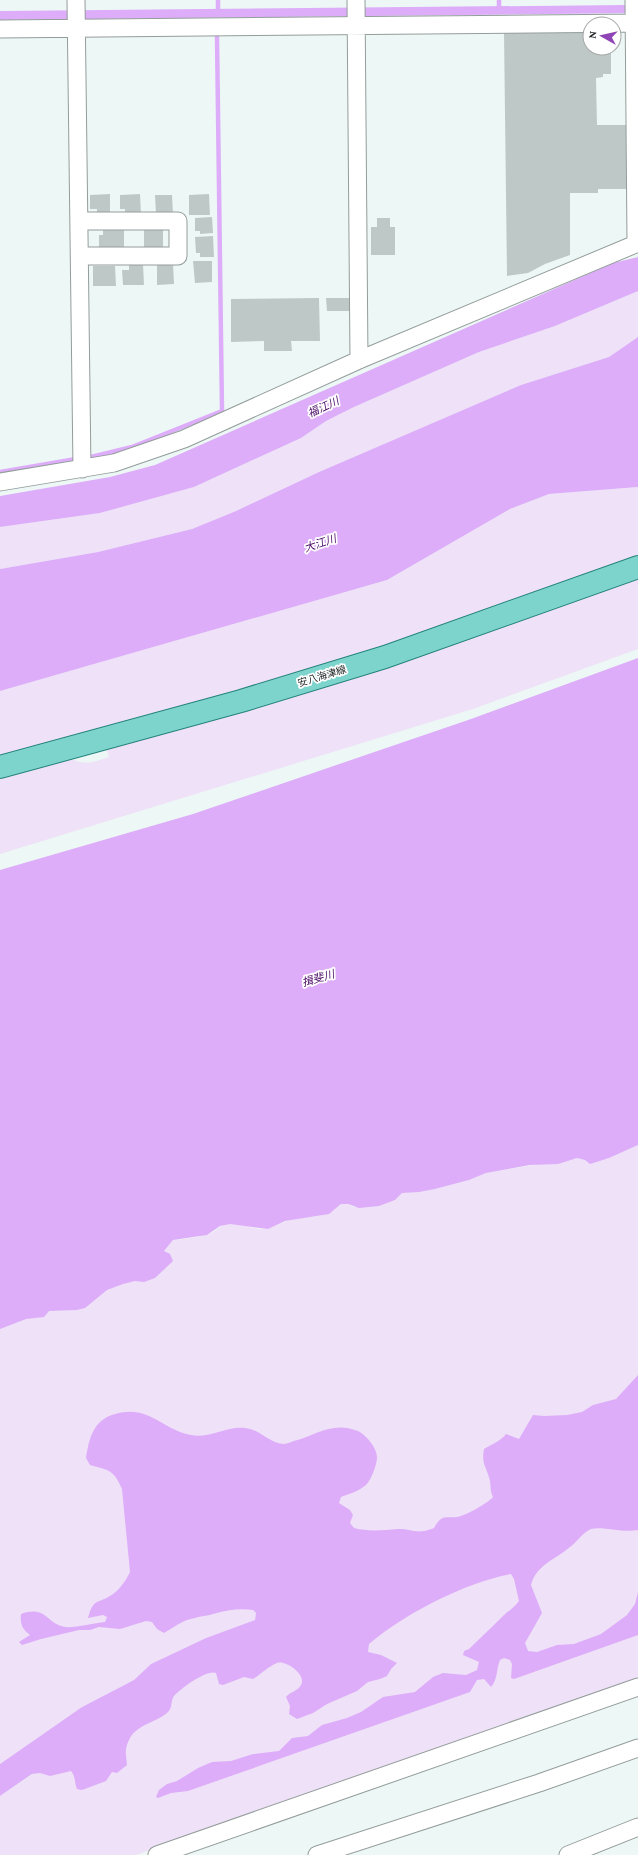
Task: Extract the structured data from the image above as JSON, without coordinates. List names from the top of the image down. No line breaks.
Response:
{"streets":{"main road":["安八海津線"]},"water":["福江川","大江川","揖斐川"],"north":"left"}
